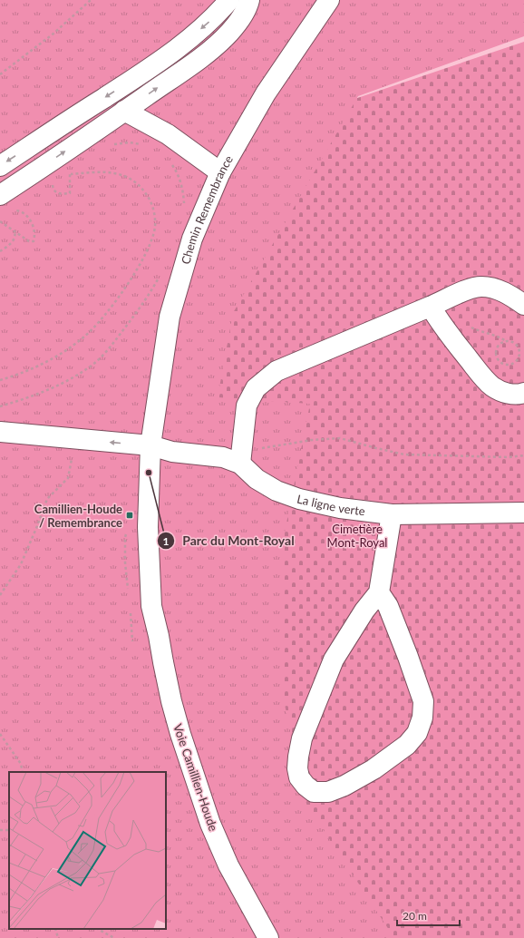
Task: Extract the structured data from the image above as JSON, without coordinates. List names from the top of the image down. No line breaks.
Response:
{"streets":{"street":["Chemin Remembrance","La ligne verte","Voie Camillien-Houde"]},"crossings":[["Chemin Remembrance","La ligne verte"],["Chemin Remembrance","Voie Camillien-Houde"],["La ligne verte","Voie Camillien-Houde"]],"parks":["Cimetière Mont-Royal"],"places":{"other":["Parc du Mont-Royal"],"transit":["Camillien-Houde / Remembrance"]},"scale_bar":"20 m"}
